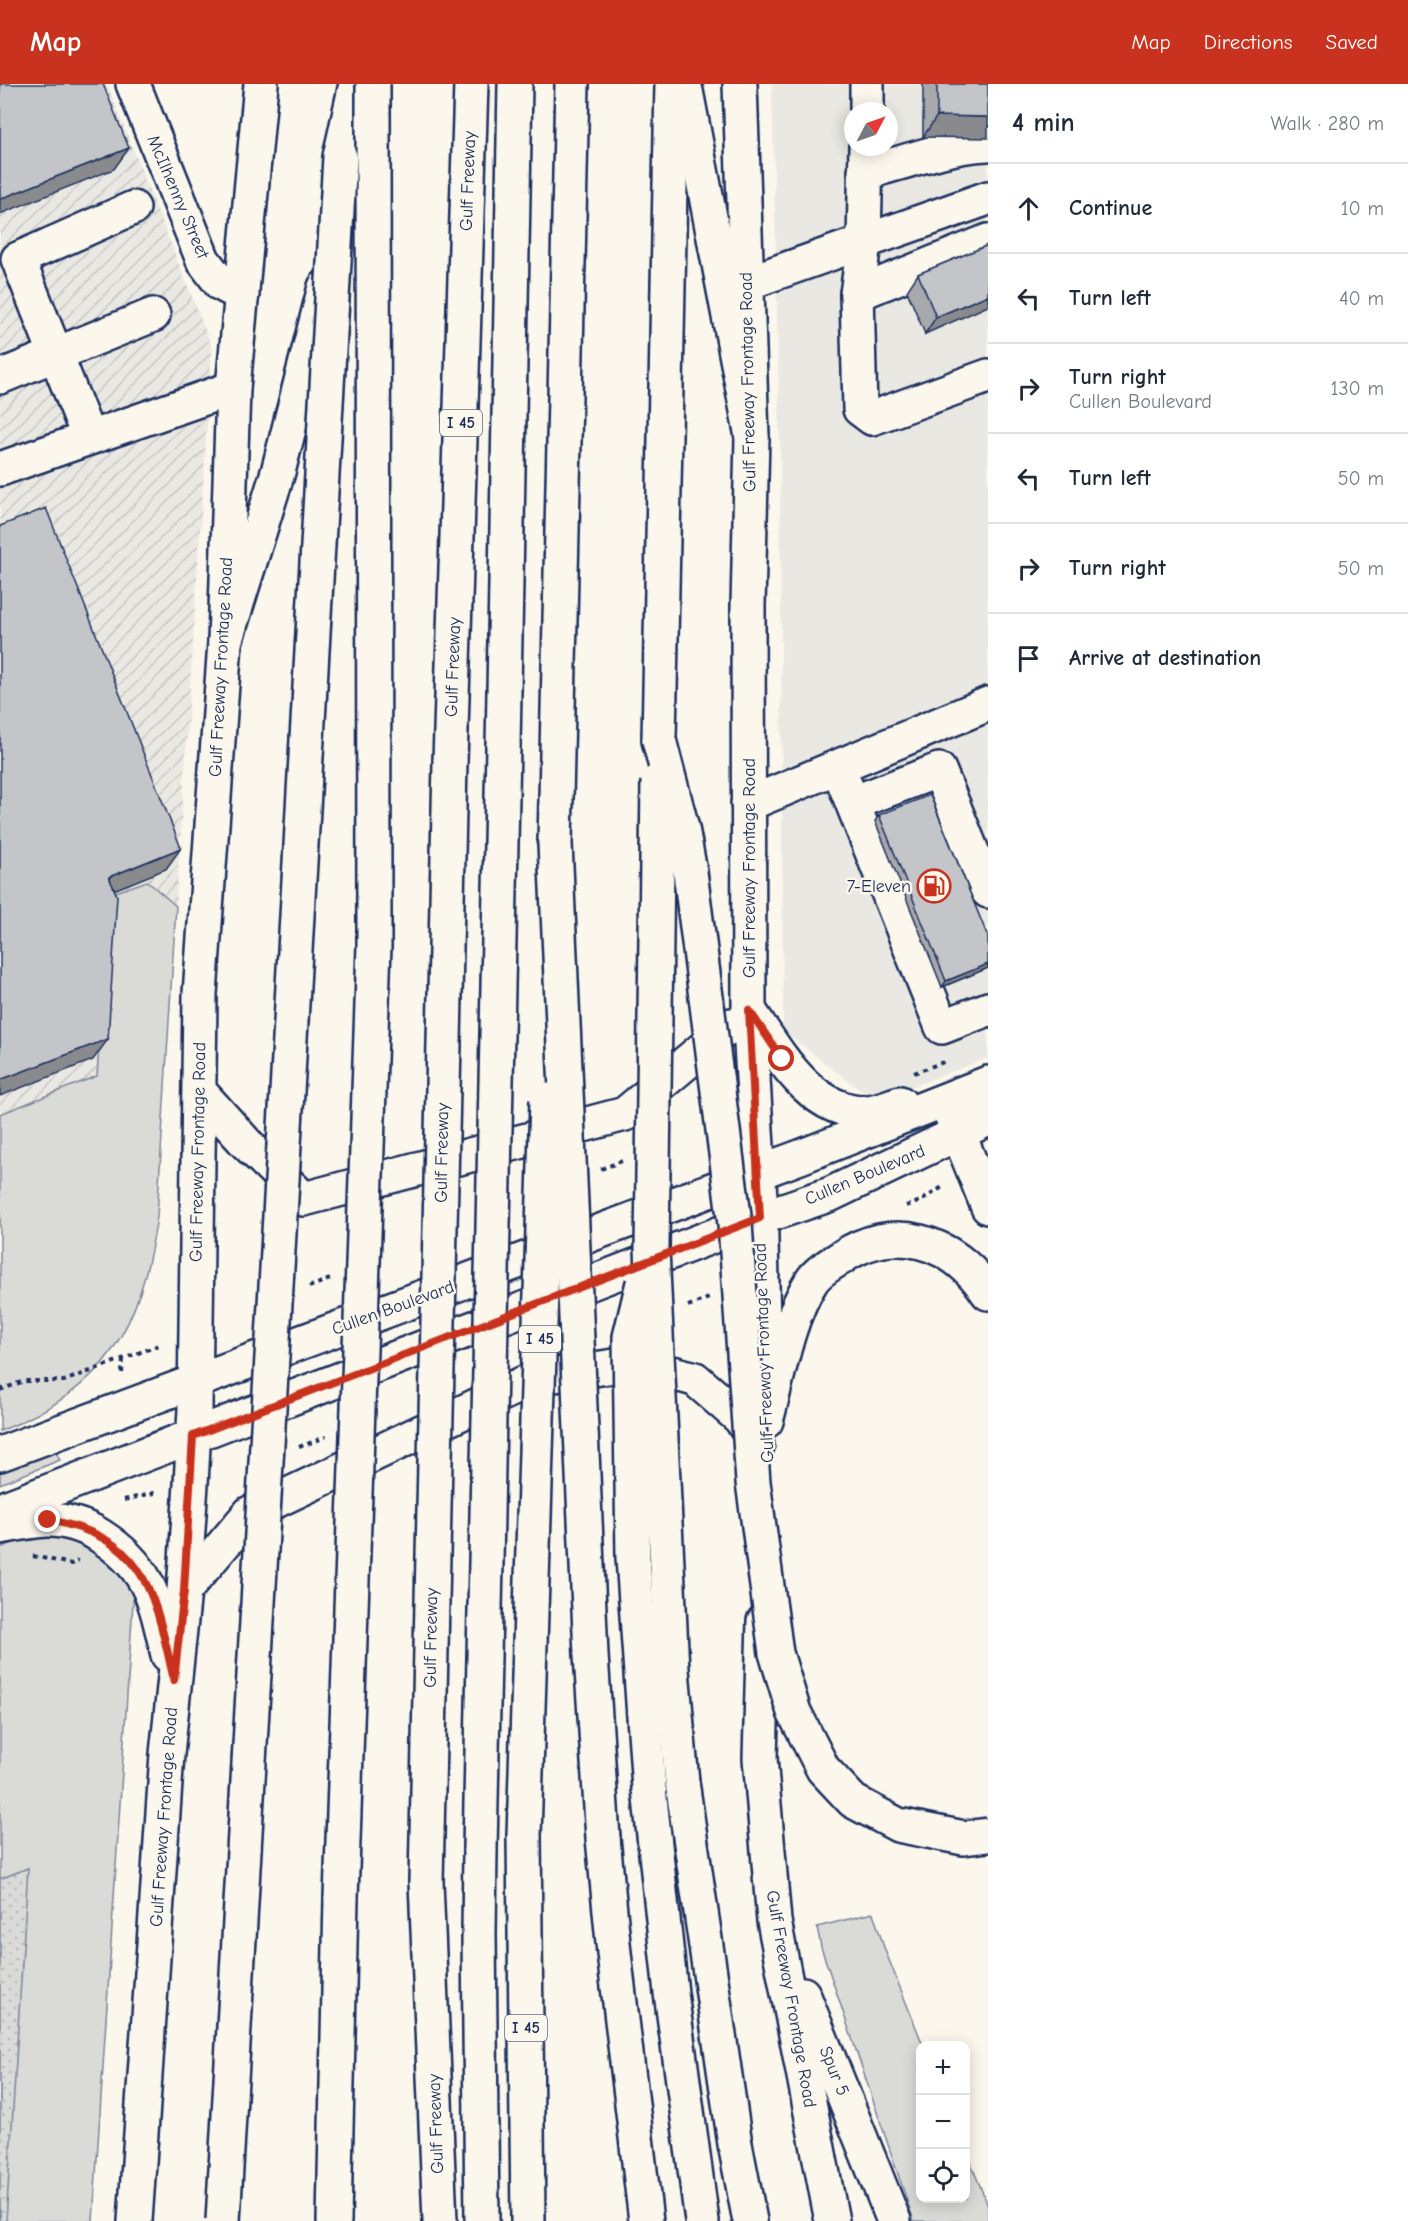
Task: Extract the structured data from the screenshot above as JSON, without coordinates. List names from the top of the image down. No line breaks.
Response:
{"streets":{"main road":["Gulf Freeway","McIlhenny Street","Gulf Freeway Frontage Road","I 45","Cullen Boulevard","Spur 5"]},"crossings":[["McIlhenny Street","Gulf Freeway Frontage Road"],["Gulf Freeway Frontage Road","Cullen Boulevard"],["Gulf Freeway Frontage Road","Spur 5"]],"places":{"fuel station":["7-Eleven"]},"north":"top right","page":{"header":"Map","nav":["Map","Directions","Saved"],"heading":["4 min","Walk · 280 m"],"list":[["Continue","10 m"],["Turn left","40 m"],["Turn right","Cullen Boulevard","130 m"],["Turn left","50 m"],["Turn right","50 m"],"Arrive at destination"],"map_buttons":["+","−"]}}
